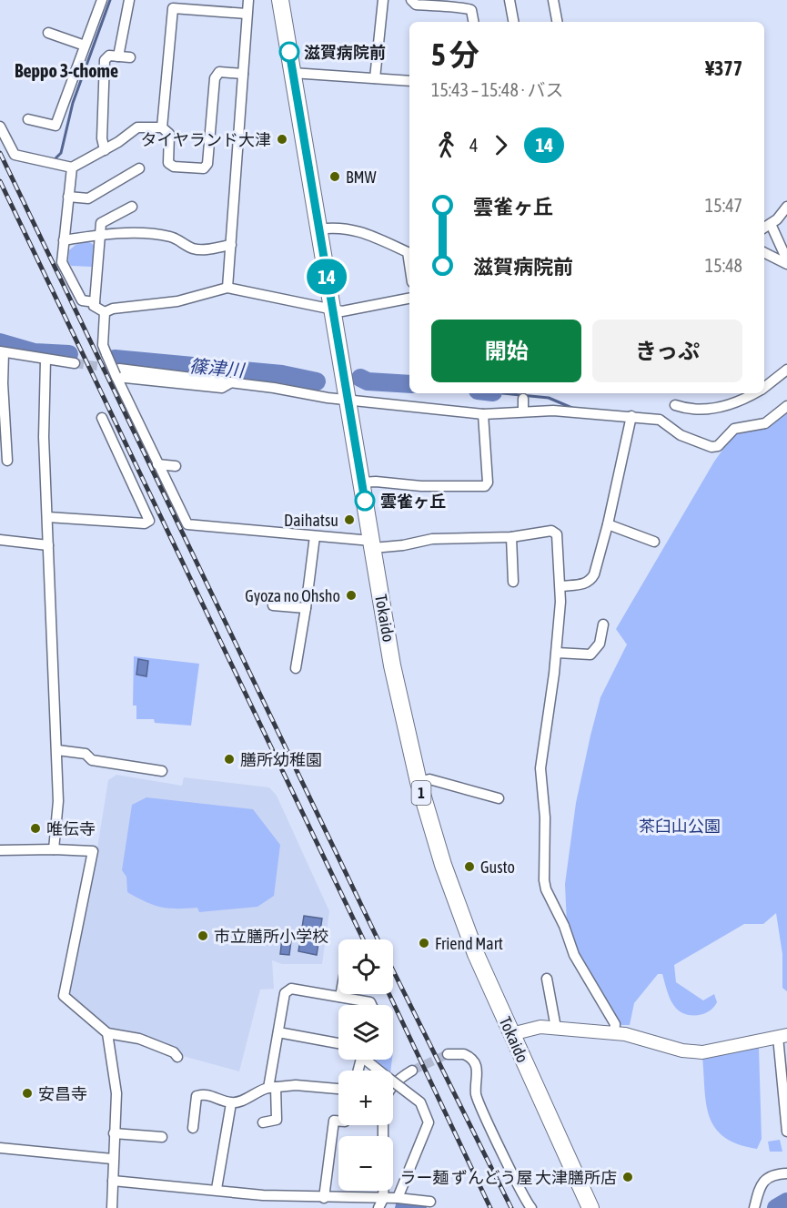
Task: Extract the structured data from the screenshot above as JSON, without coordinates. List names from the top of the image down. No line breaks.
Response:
{"streets":{"highway":["Tokaido","1"]},"districts":["Beppo 3-chome"],"water":["篠津川"],"parks":["茶臼山公園"],"places":["滋賀病院前","タイヤランド大津","BMW","雲雀ヶ丘","Daihatsu","Gyoza no Ohsho","膳所幼稚園","唯伝寺","Gusto","市立膳所小学校","Friend Mart","安昌寺","ラー麺 ずんどう屋 大津膳所店"],"lines":["bus line 14"],"page":{"on_map":"14","heading":["5 分","15:43 – 15:48 · バス","¥377"],"legs":["4","14"],"list":[{"name":"雲雀ヶ丘","value":"15:47"},{"name":"滋賀病院前","value":"15:48"}],"buttons":["開始","きっぷ"],"map_buttons":["+","−"]}}
